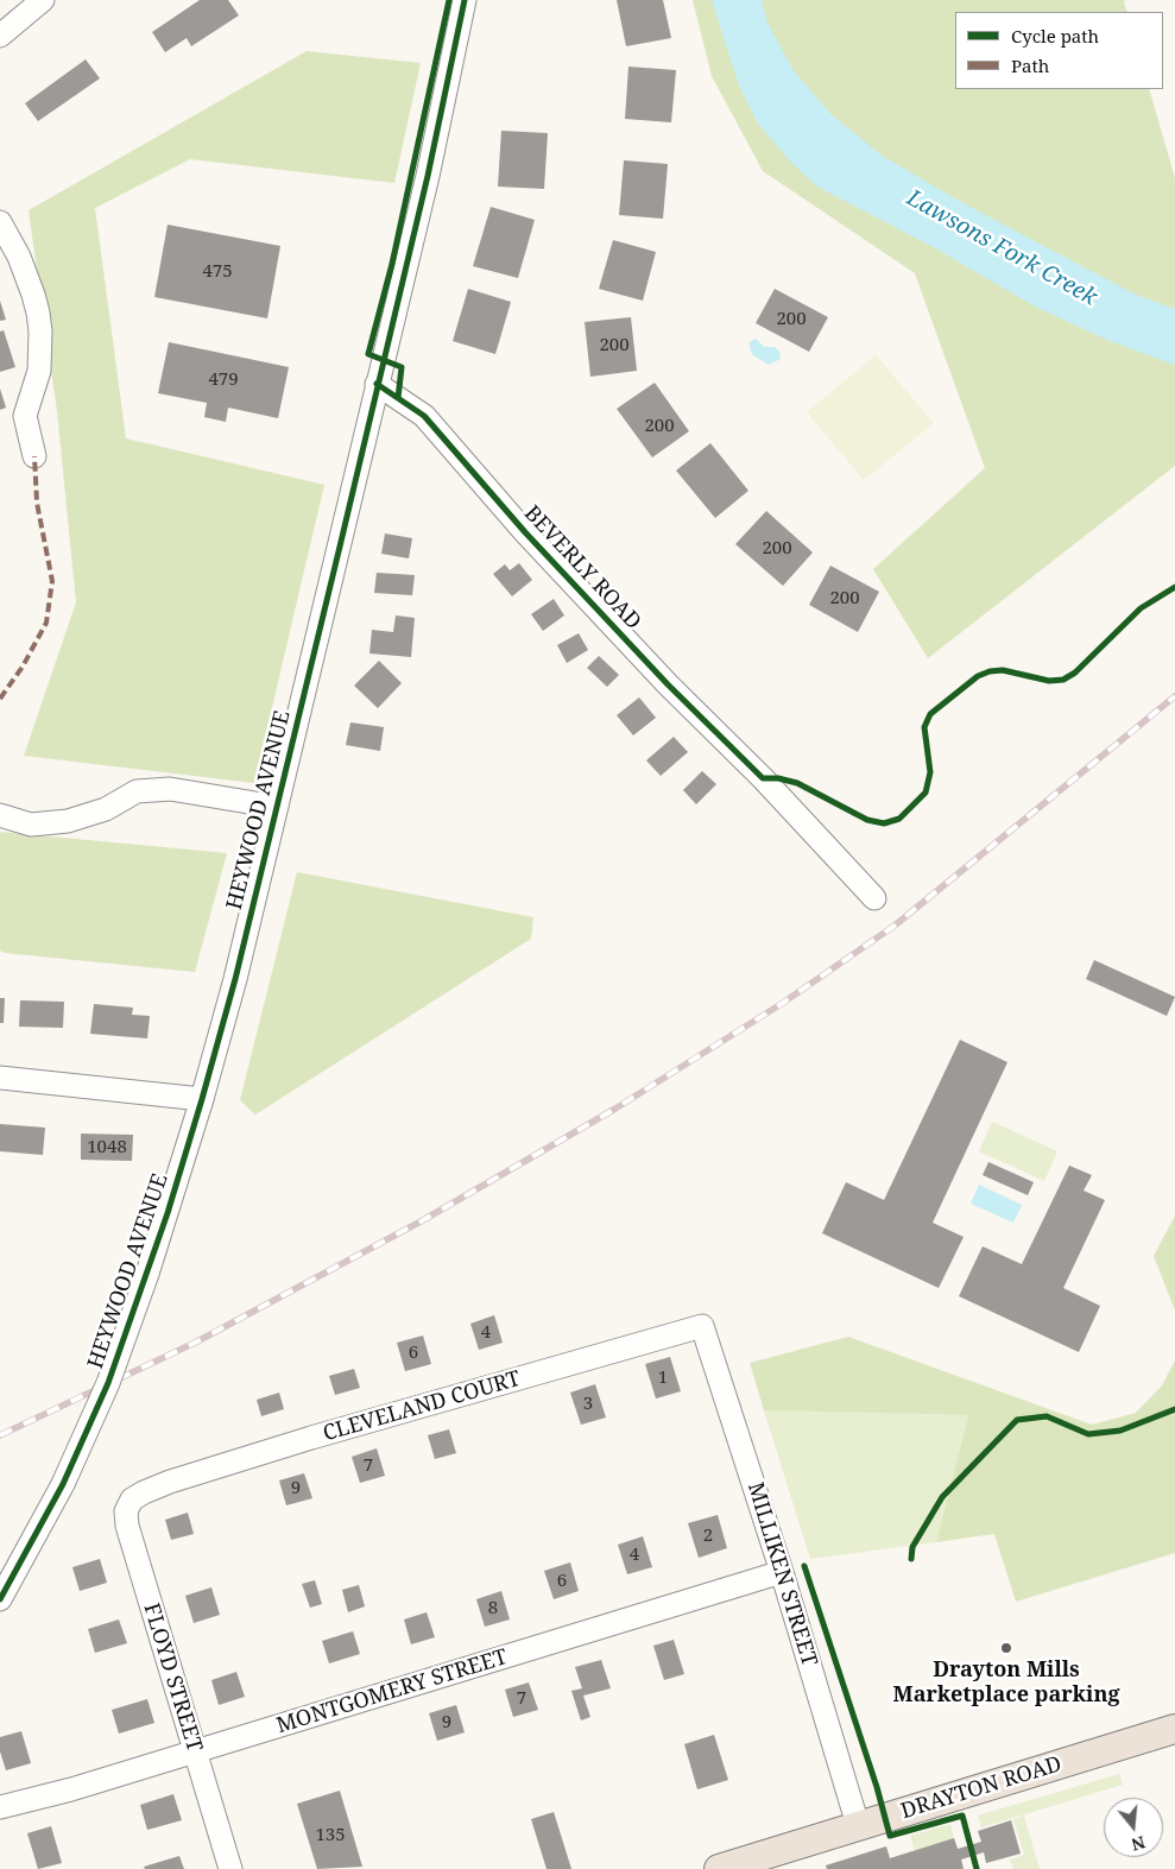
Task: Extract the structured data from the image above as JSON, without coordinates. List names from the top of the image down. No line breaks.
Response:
{"streets":{"main road":["DRAYTON ROAD"],"street":["BEVERLY ROAD","HEYWOOD AVENUE","CLEVELAND COURT","MILLIKEN STREET","FLOYD STREET","MONTGOMERY STREET"]},"crossings":[["BEVERLY ROAD","HEYWOOD AVENUE"],["CLEVELAND COURT","MILLIKEN STREET"],["CLEVELAND COURT","FLOYD STREET"],["MILLIKEN STREET","MONTGOMERY STREET"],["MILLIKEN STREET","DRAYTON ROAD"],["FLOYD STREET","MONTGOMERY STREET"]],"water":["Lawsons Fork Creek"],"places":["Drayton Mills Marketplace parking"],"house_numbers":["475","200","200","479","200","200","200","1048","4","6","1","3","7","9","2","4","6","8","7","9","135"],"legend":["Cycle path","Path"],"north":"bottom"}
